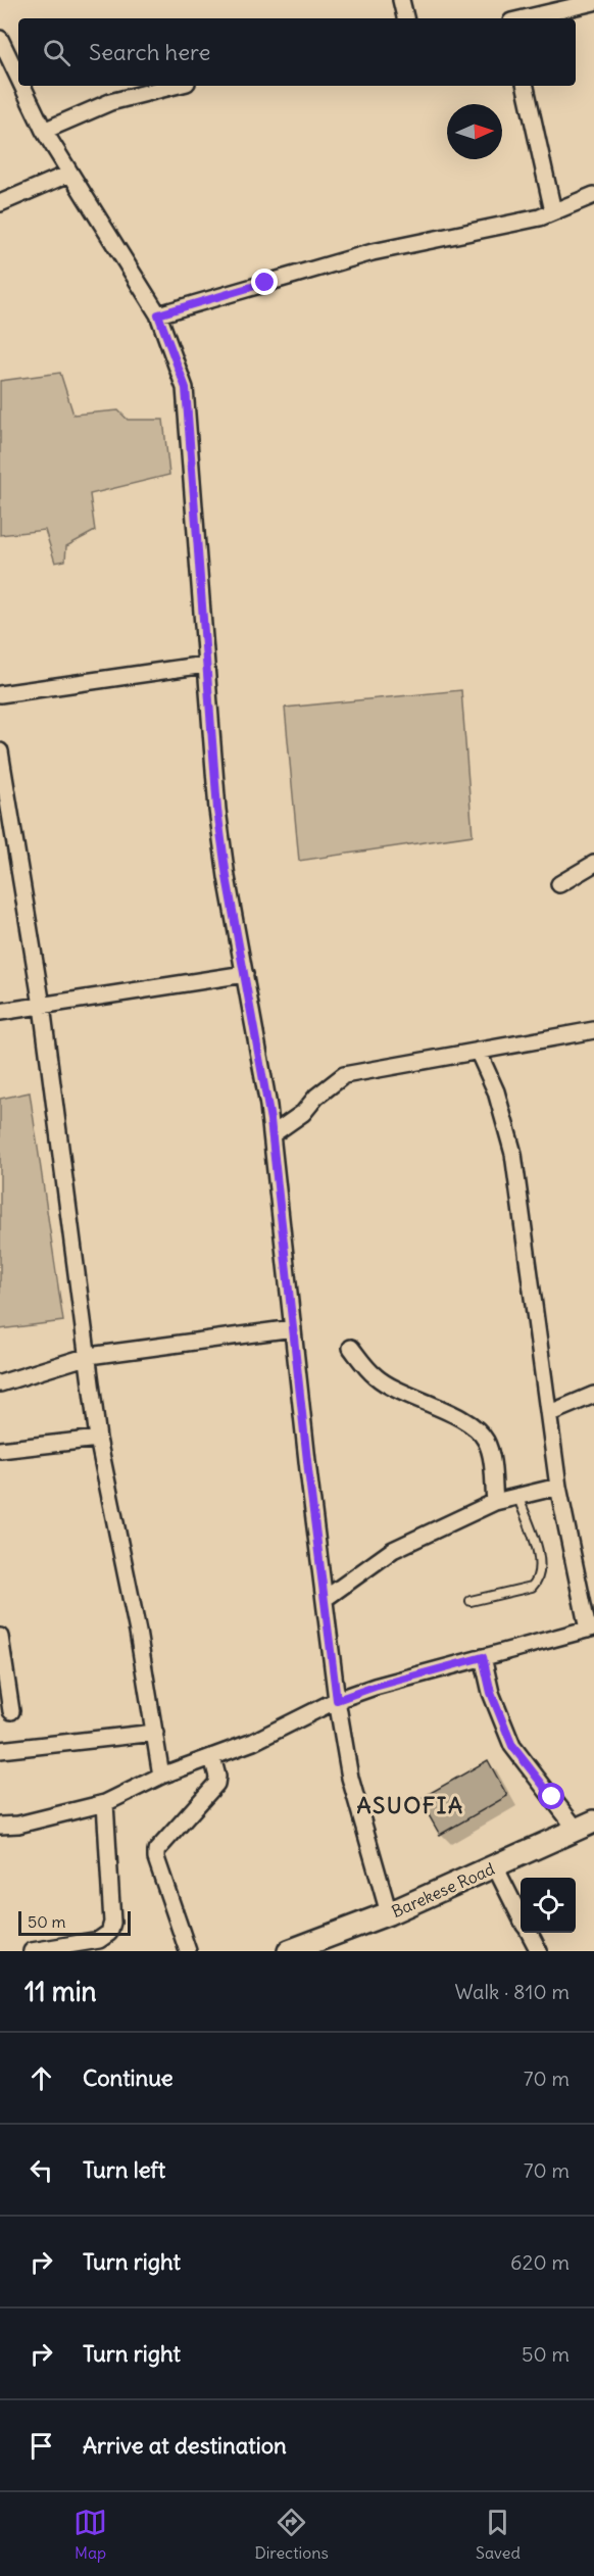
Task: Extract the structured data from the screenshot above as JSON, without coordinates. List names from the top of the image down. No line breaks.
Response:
{"streets":{"main road":["Barekese Road"]},"districts":["ASUOFIA"],"scale_bar":"50 m","north":"right","page":{"search":"Search here","scale":"50 m","heading":["11 min","Walk · 810 m"],"list":[["Continue","70 m"],["Turn left","70 m"],["Turn right","620 m"],["Turn right","50 m"],"Arrive at destination"],"nav":["Map","Directions","Saved"]}}
